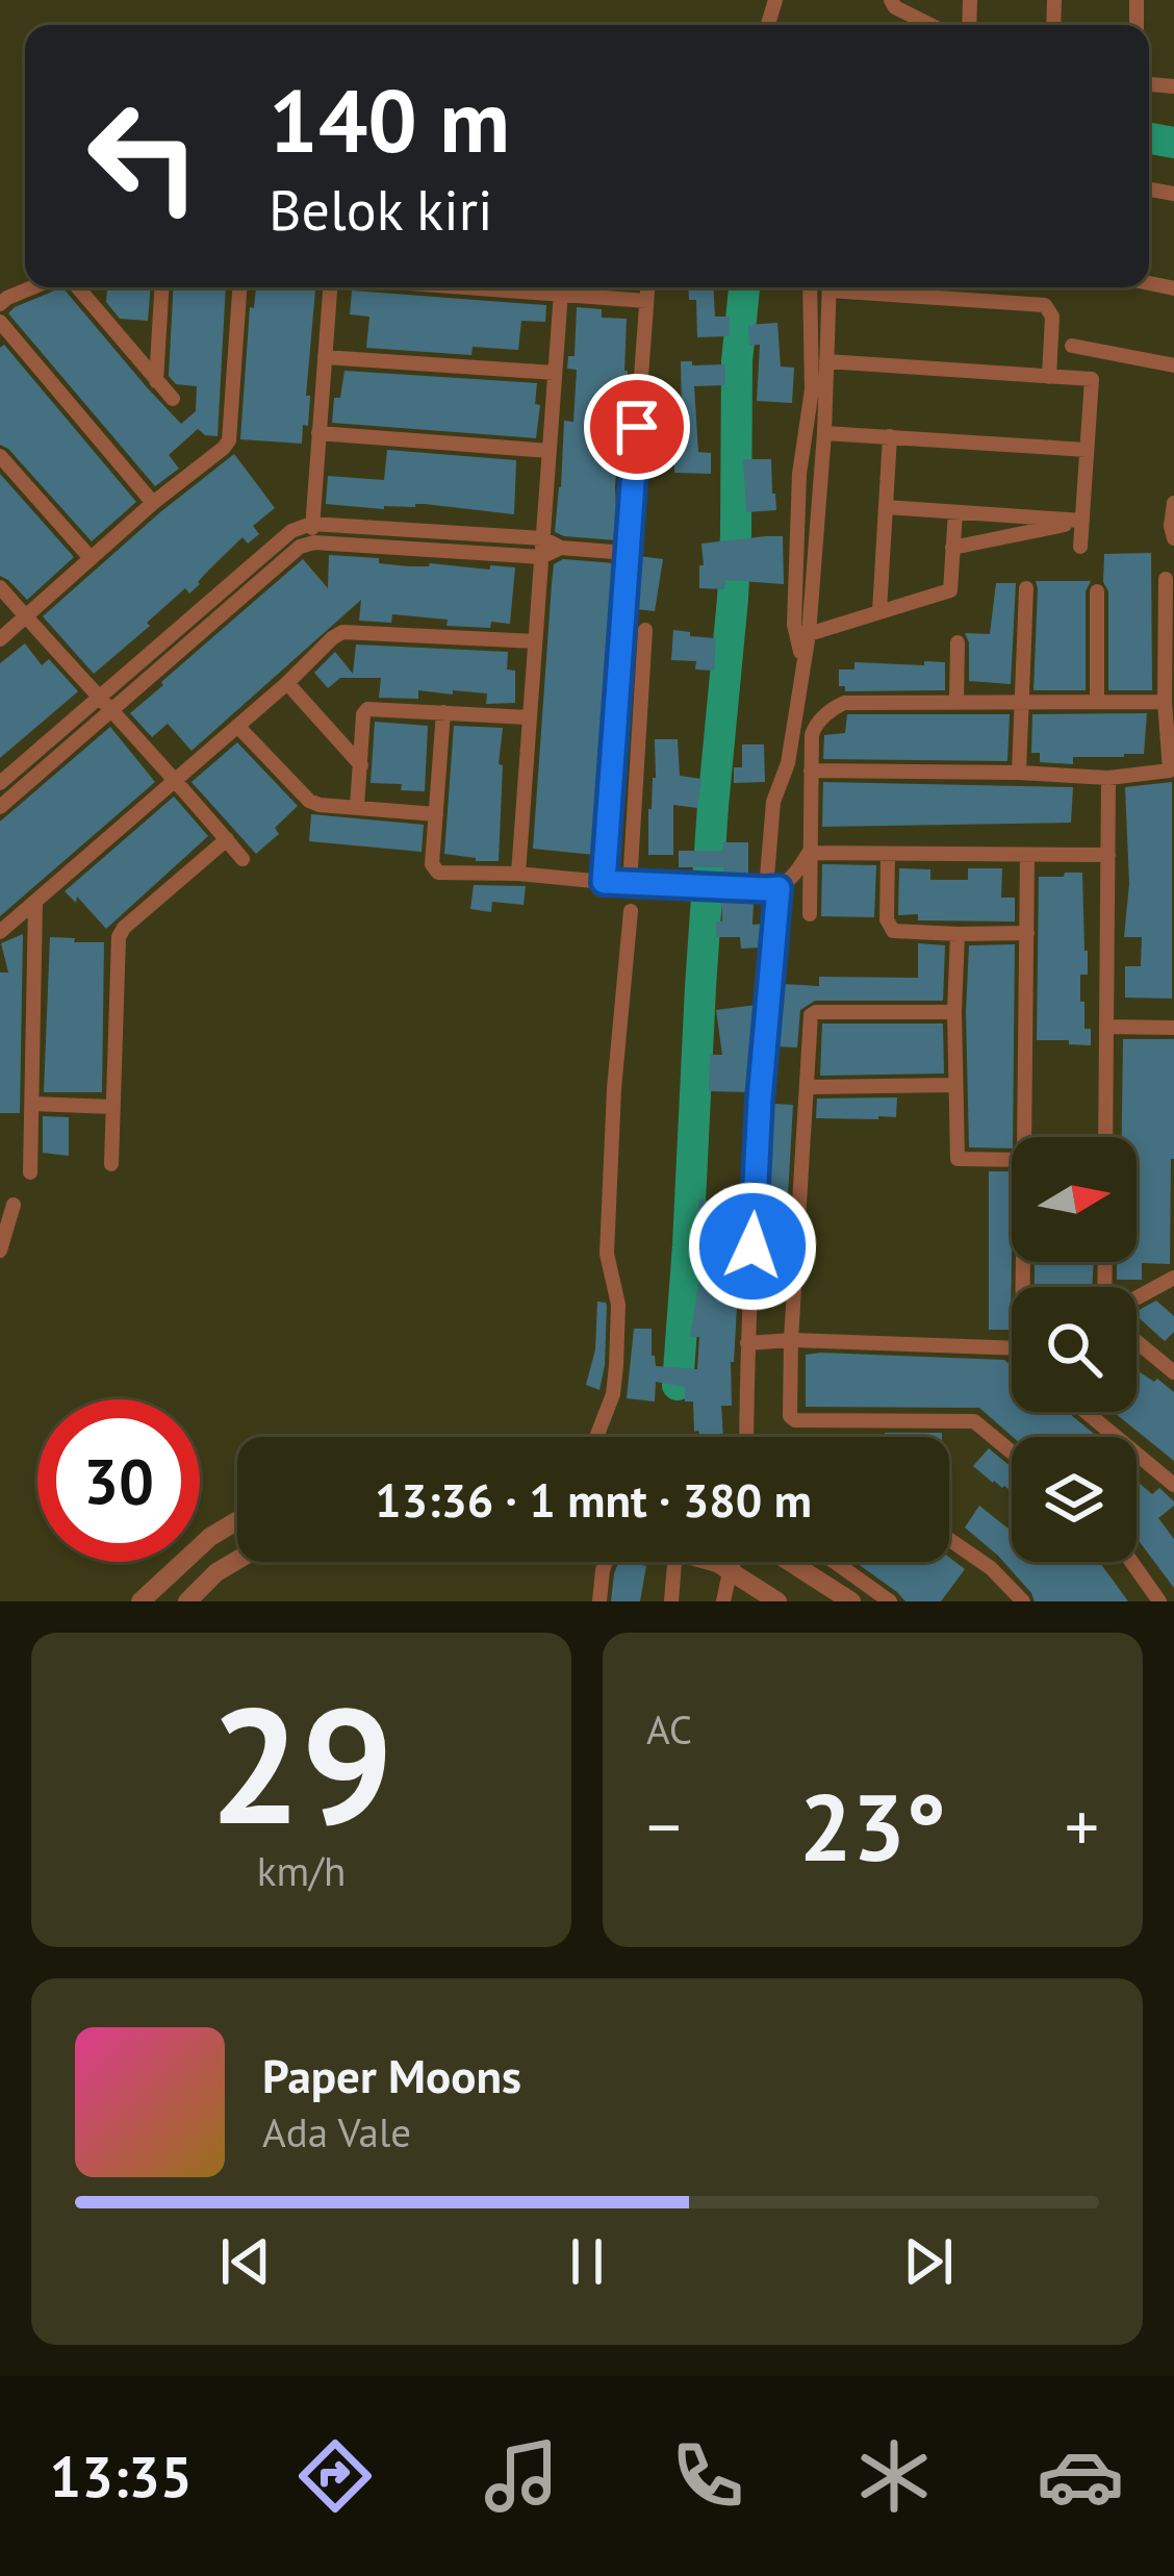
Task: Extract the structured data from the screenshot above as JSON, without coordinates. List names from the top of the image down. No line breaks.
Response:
{"north":"right","page":{"turn":["140 m","Belok kiri"],"limit":"30","trip":"13:36 · 1 mnt · 380 m","tile":[["29","km/h"],"AC"],"heat":["−","23°","+"],"song":["Paper Moons","Ada Vale"],"tabs":"13:35"}}
